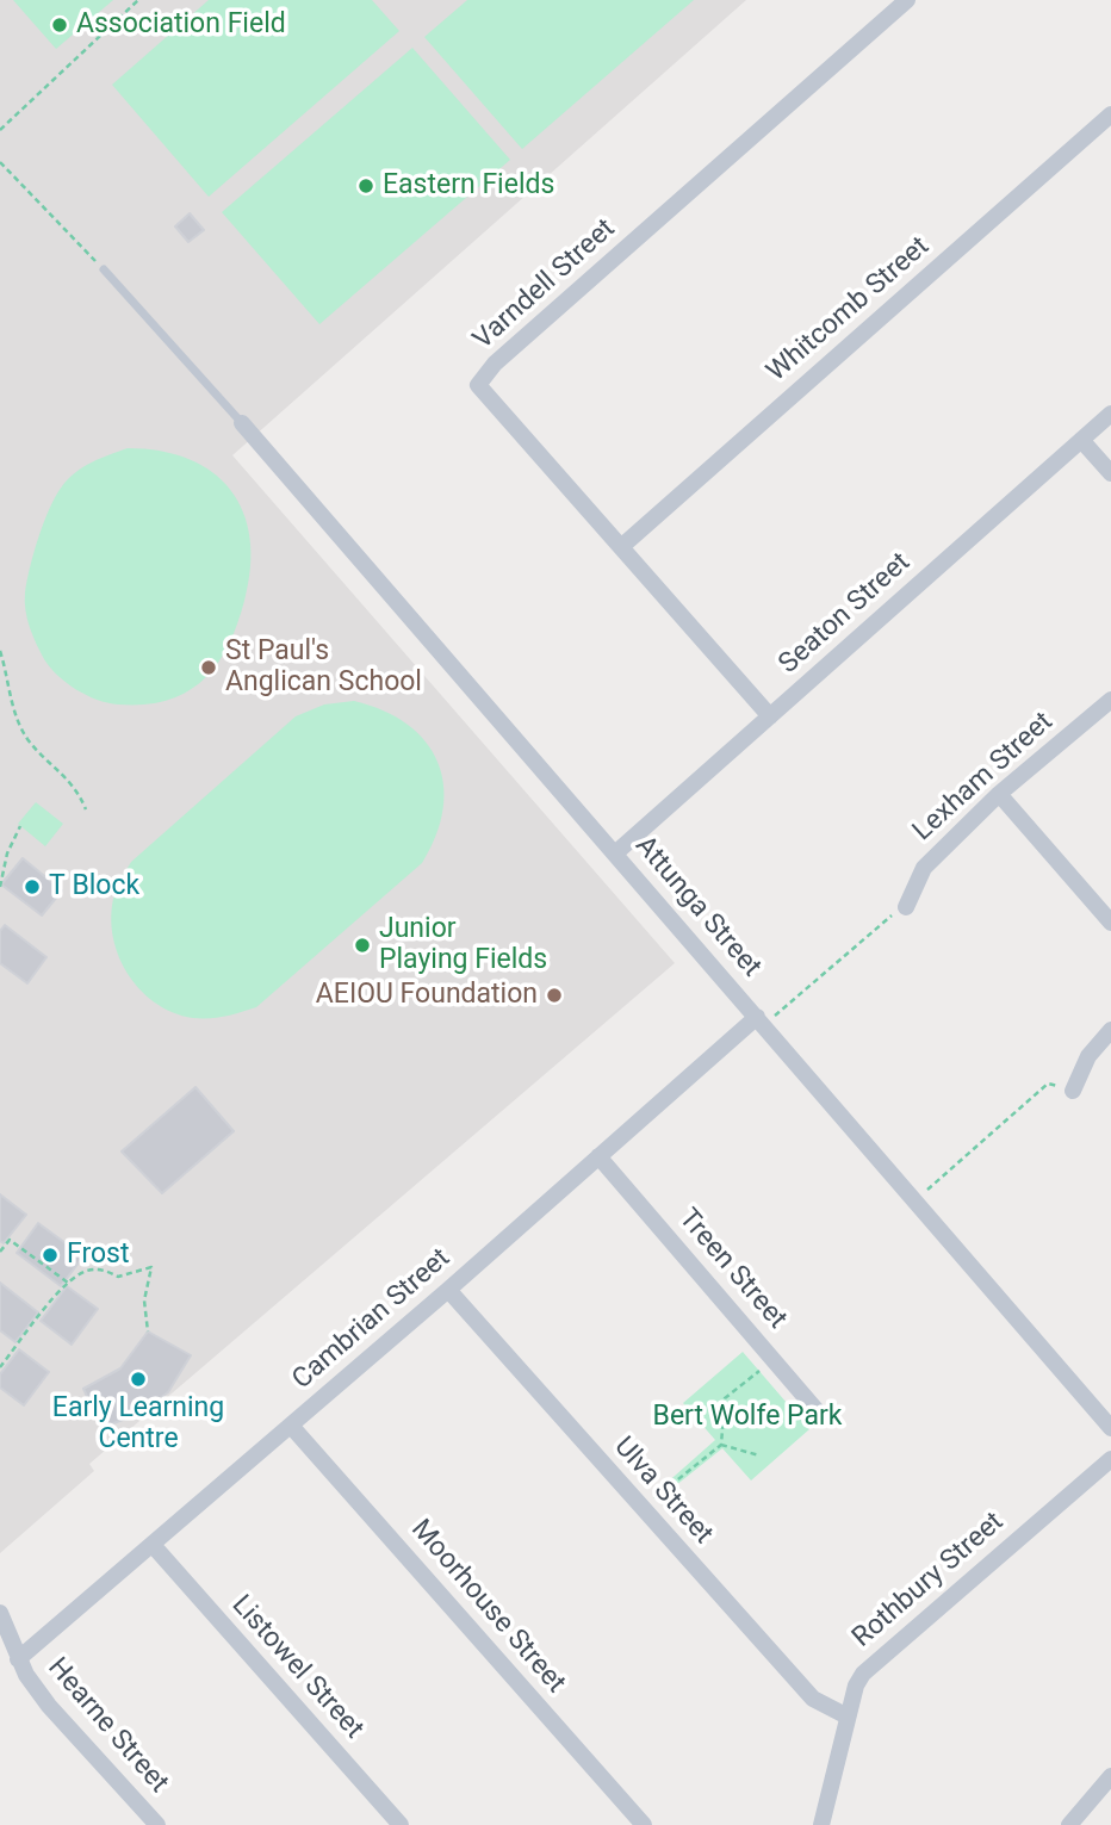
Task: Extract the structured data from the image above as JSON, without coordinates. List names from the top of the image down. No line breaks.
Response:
{"streets":{"street":["Varndell Street","Whitcomb Street","Seaton Street","Lexham Street","Attunga Street","Treen Street","Cambrian Street","Ulva Street","Rothbury Street","Moorhouse Street","Listowel Street","Hearne Street"]},"crossings":[["Varndell Street","Whitcomb Street"],["Varndell Street","Seaton Street"],["Seaton Street","Attunga Street"],["Attunga Street","Cambrian Street"],["Treen Street","Cambrian Street"],["Cambrian Street","Ulva Street"],["Cambrian Street","Moorhouse Street"],["Cambrian Street","Listowel Street"],["Cambrian Street","Hearne Street"],["Ulva Street","Rothbury Street"]],"parks":["Bert Wolfe Park"],"places":["Association Field","Eastern Fields","St Paul's Anglican School","T Block","Junior Playing Fields","AEIOU Foundation","Frost","Early Learning Centre"]}
